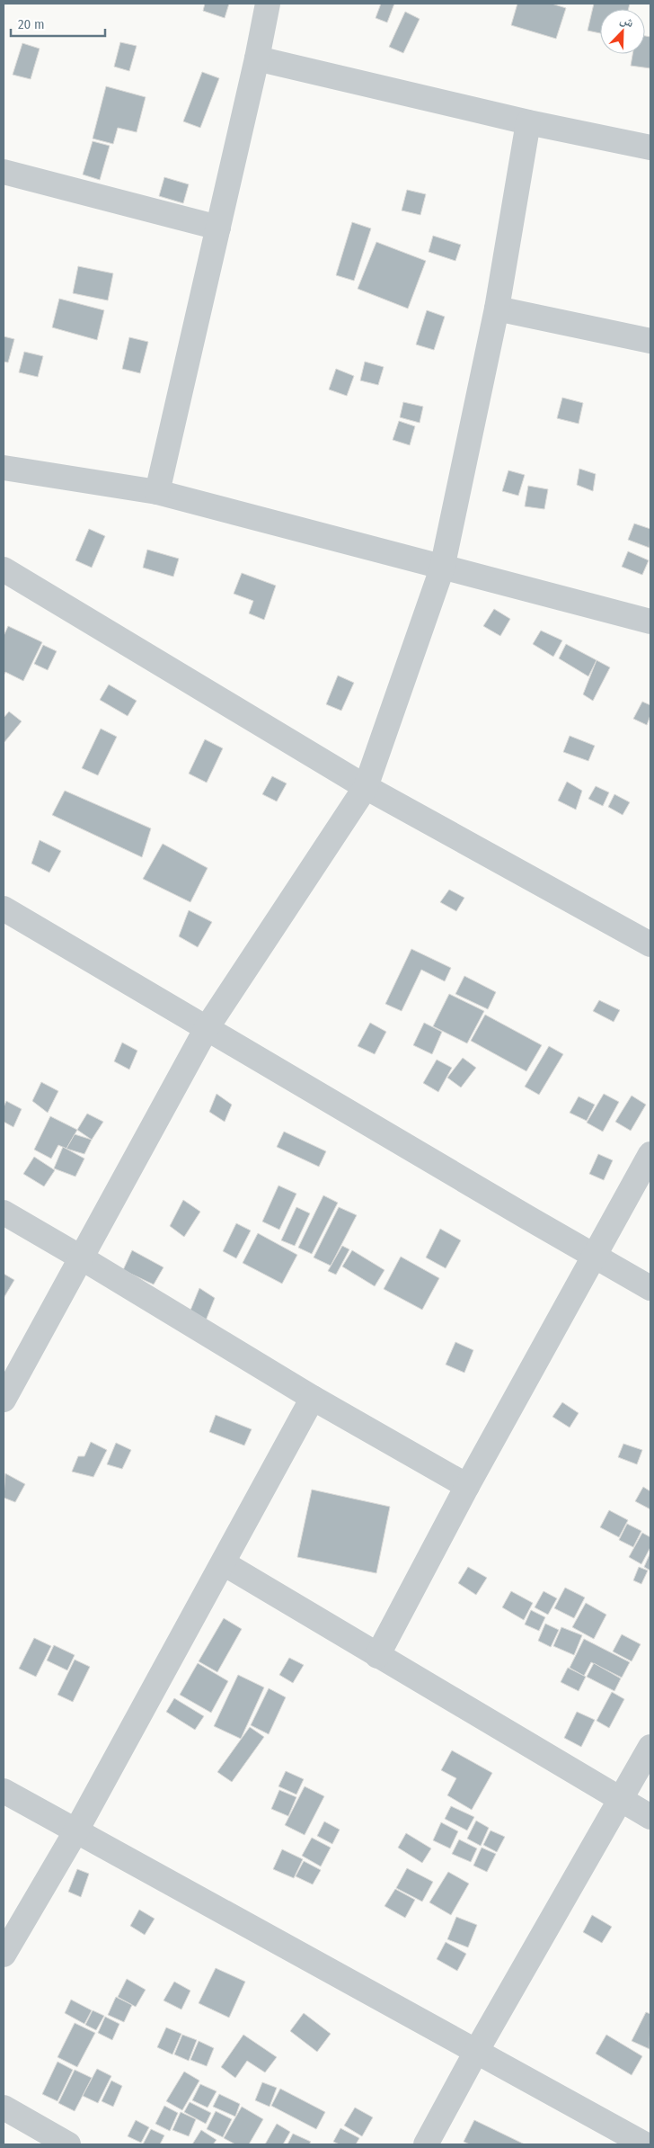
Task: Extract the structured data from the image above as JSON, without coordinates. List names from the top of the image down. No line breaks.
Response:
{"scale_bar":"20 m","north":"top right"}
